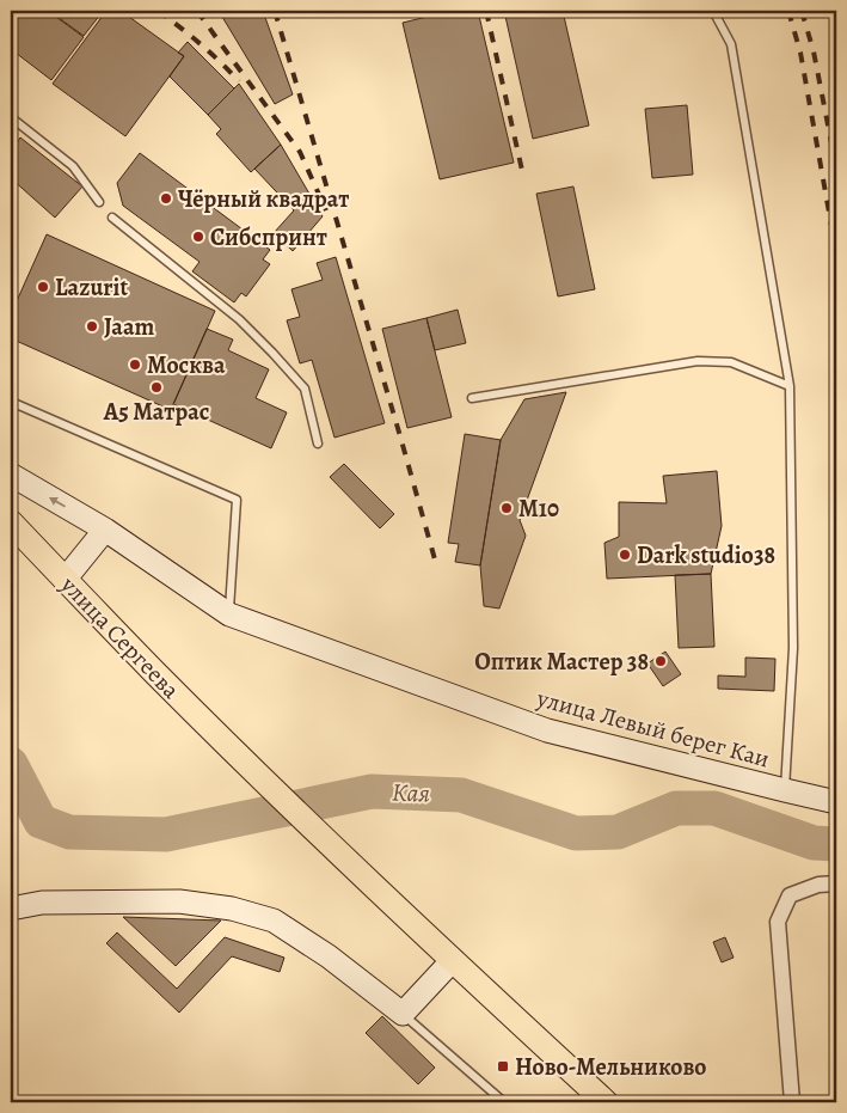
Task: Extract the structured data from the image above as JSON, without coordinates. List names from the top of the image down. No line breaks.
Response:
{"streets":{"main road":["улица Сергеева"],"street":["улица Левый берег Каи"]},"water":["Кая"],"places":{"other":["Чёрный квадрат","Сибспринт","Lazurit","Jaam","Москва","А5 Матрас","M10","Dark studio38","Оптик Мастер 38"],"transit":["Ново-Мельниково"]}}
